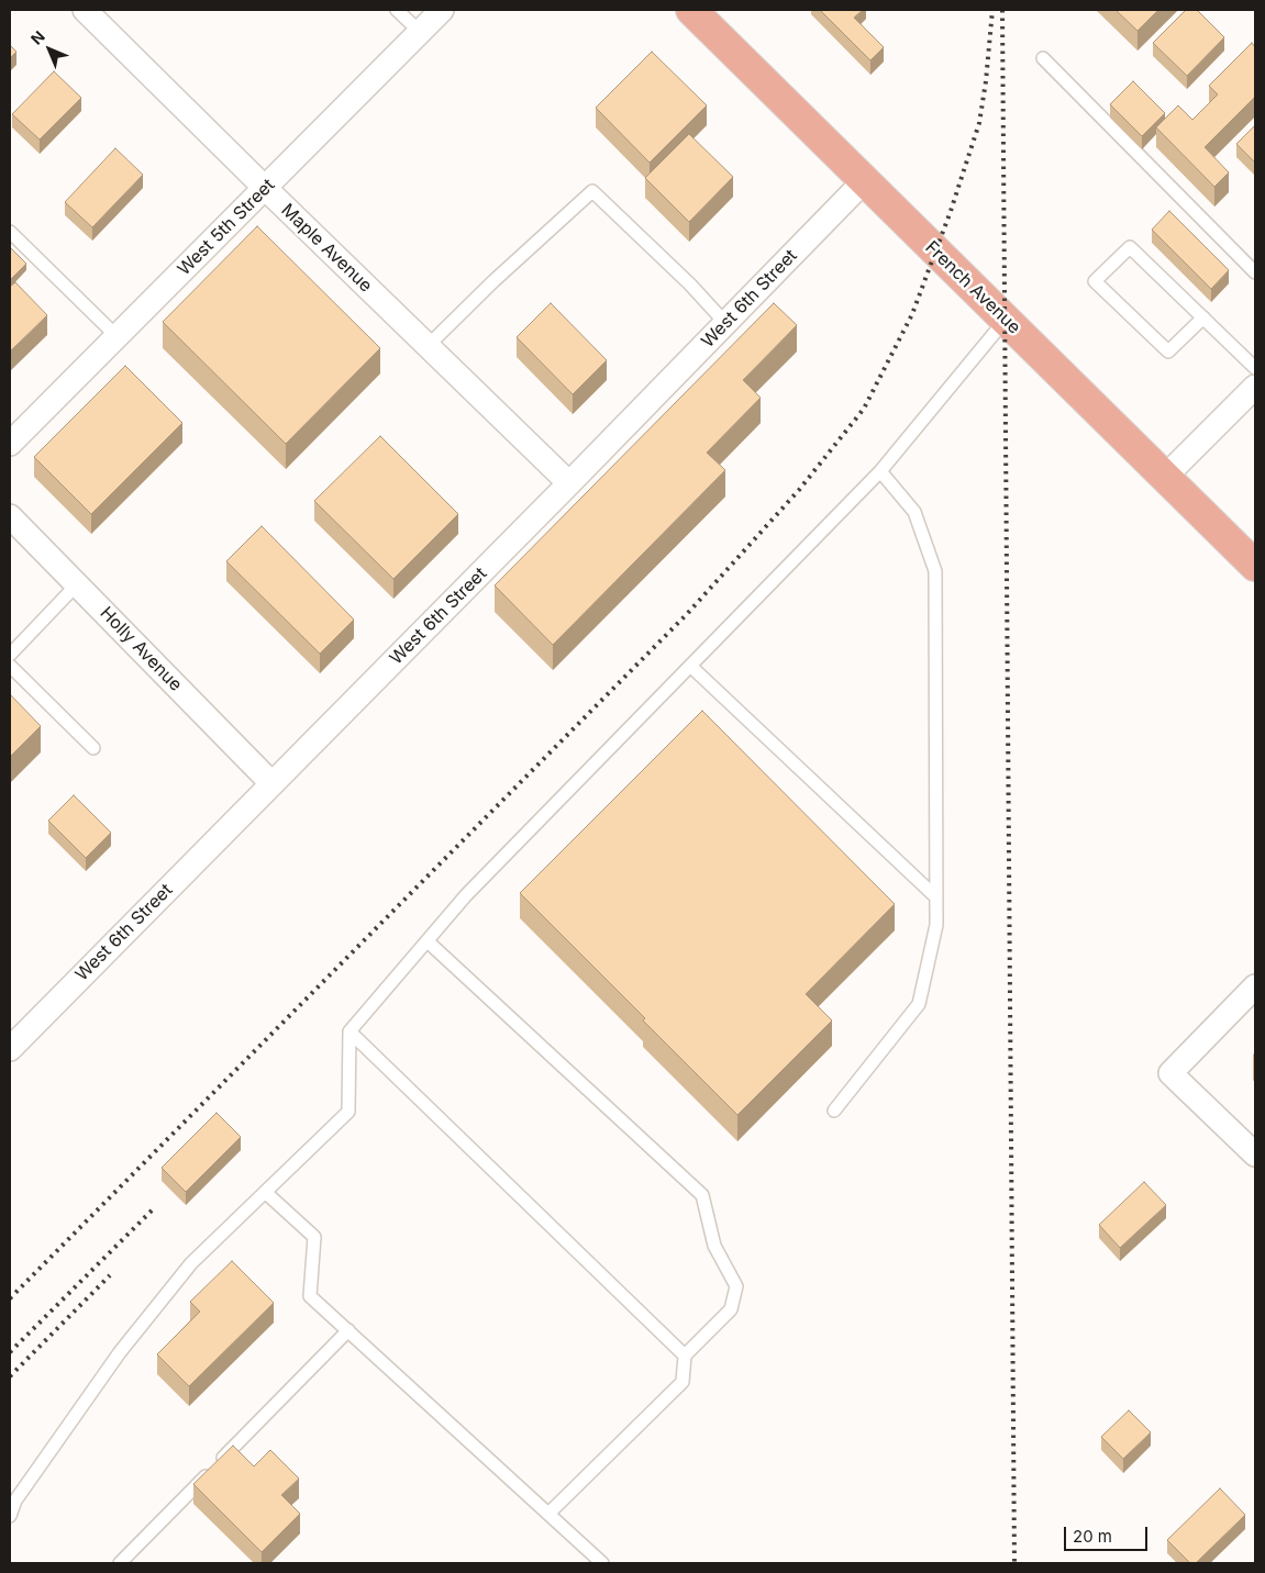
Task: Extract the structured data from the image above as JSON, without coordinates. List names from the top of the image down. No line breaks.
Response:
{"streets":{"main road":["French Avenue"],"street":["West 5th Street","Maple Avenue","West 6th Street","Holly Avenue"]},"crossings":[["West 5th Street","Maple Avenue"],["Maple Avenue","West 6th Street"],["French Avenue","West 6th Street"],["West 6th Street","Holly Avenue"]],"scale_bar":"20 m","north":"top left"}
